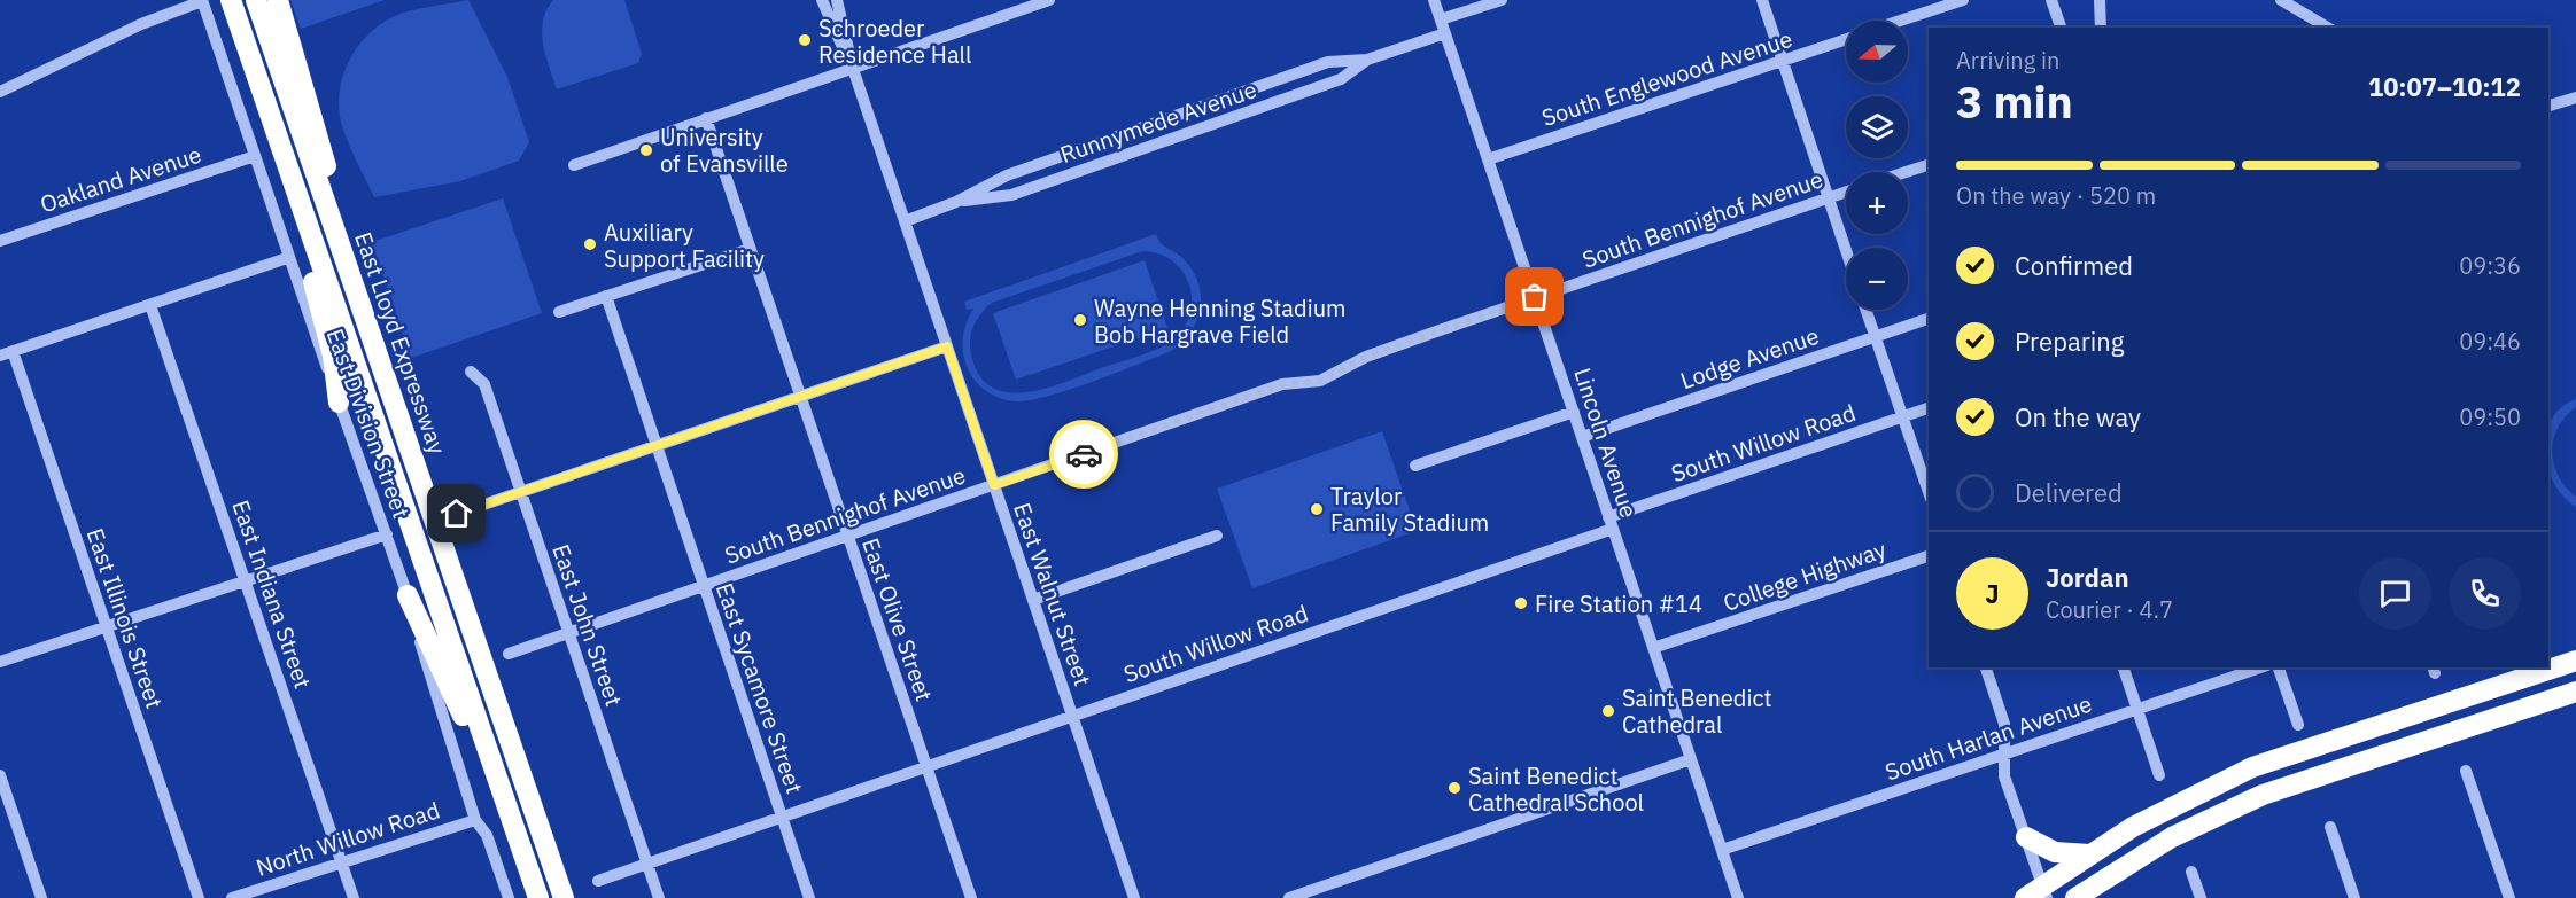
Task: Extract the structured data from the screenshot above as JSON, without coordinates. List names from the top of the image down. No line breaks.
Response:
{"streets":{"highway":["East Lloyd Expressway"],"street":["South Englewood Avenue","Runnymede Avenue","Oakland Avenue","South Bennighof Avenue","Lodge Avenue","East Division Street","Lincoln Avenue","South Willow Road","College Highway","East Indiana Street","East Walnut Street","East Illinois Street","East Olive Street","East John Street","East Sycamore Street","South Harlan Avenue","North Willow Road"]},"crossings":[["South Englewood Avenue","Lincoln Avenue"],["Runnymede Avenue","Lincoln Avenue"],["Runnymede Avenue","East Walnut Street"],["Oakland Avenue","East Division Street"],["South Bennighof Avenue","Lincoln Avenue"],["South Bennighof Avenue","East Walnut Street"],["South Bennighof Avenue","East Olive Street"],["South Bennighof Avenue","East John Street"],["South Bennighof Avenue","East Sycamore Street"],["Lodge Avenue","Lincoln Avenue"],["East Division Street","North Willow Road"],["Lincoln Avenue","South Willow Road"],["Lincoln Avenue","College Highway"],["Lincoln Avenue","South Harlan Avenue"],["South Willow Road","East Walnut Street"],["South Willow Road","East Olive Street"],["South Willow Road","East John Street"],["South Willow Road","East Sycamore Street"],["East Indiana Street","North Willow Road"]],"places":["Schroeder Residence Hall","University of Evansville","Auxiliary Support Facility","Wayne Henning Stadium Bob Hargrave Field","Traylor Family Stadium","Fire Station #14","Saint Benedict Cathedral","Saint Benedict Cathedral School"],"north":"left","page":{"map_buttons":["+","−"],"heading":["3 min","Arriving in","10:07–10:12"],"panel":["Jordan","Courier · 4.7"],"bar":"On the way · 520 m","list":[["Confirmed","09:36"],["Preparing","09:46"],["On the way","09:50"],"Delivered"],"round":"J"}}
